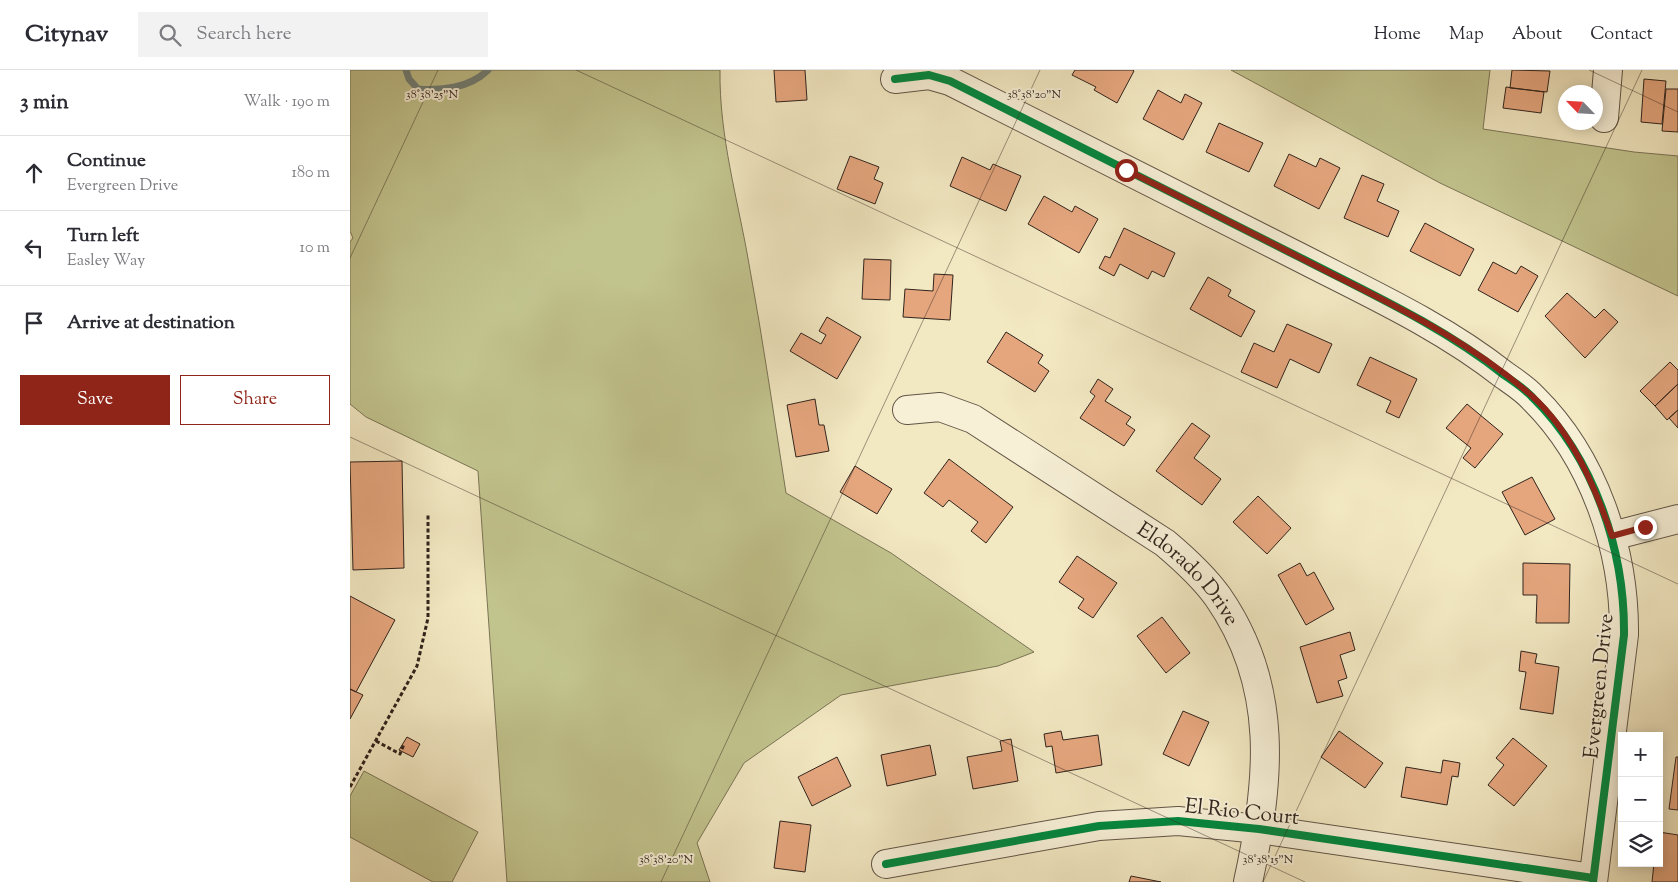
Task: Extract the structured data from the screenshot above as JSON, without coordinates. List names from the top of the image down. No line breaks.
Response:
{"streets":{"street":["Eldorado Drive","Evergreen Drive","El Rio Court"]},"crossings":[["Eldorado Drive","El Rio Court"],["Evergreen Drive","El Rio Court"]],"north":"top left","page":{"header":"Citynav","search":"Search here","nav":["Home","Map","About","Contact"],"heading":["3 min","Walk · 190 m"],"list":[["Continue","Evergreen Drive","180 m"],["Turn left","Easley Way","10 m"],"Arrive at destination"],"buttons":["Save","Share"],"map_buttons":["+","−"]},"coordinates":["38°38'25\"N","38°38'20\"N","38°38'15\"N"]}
